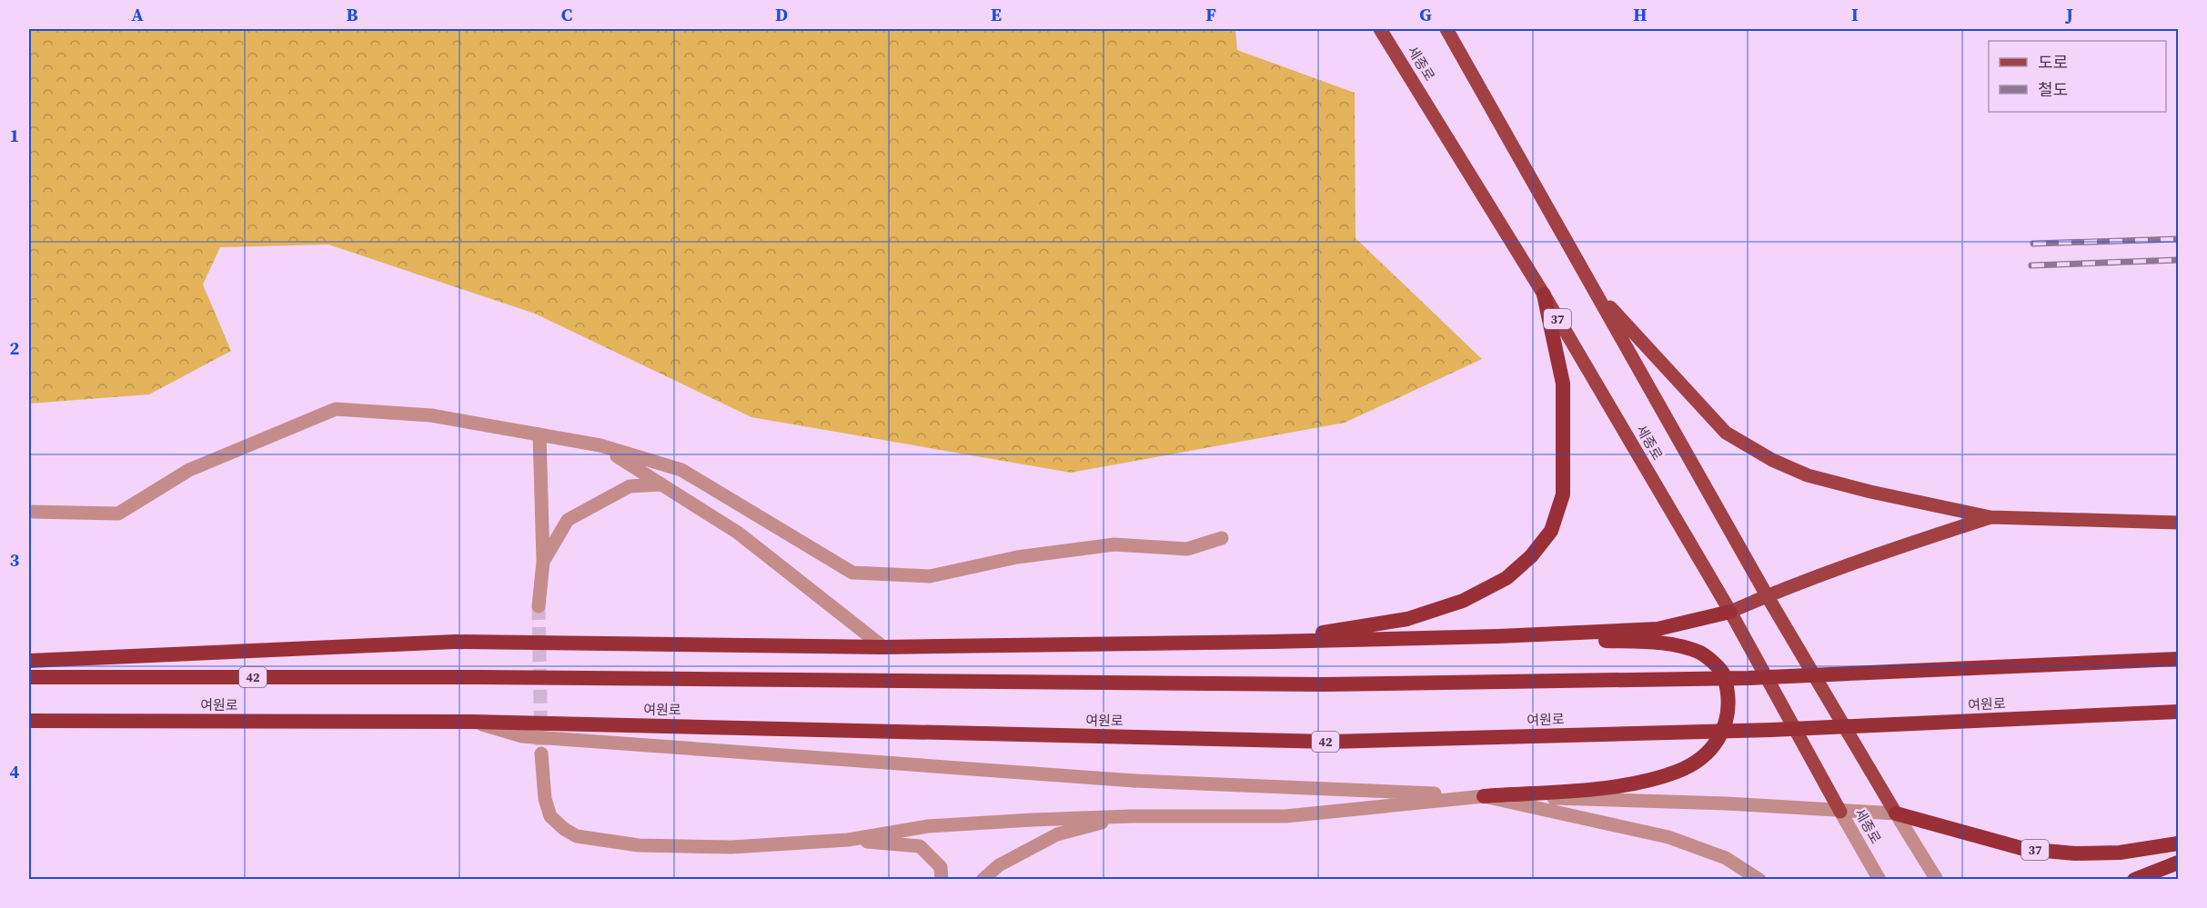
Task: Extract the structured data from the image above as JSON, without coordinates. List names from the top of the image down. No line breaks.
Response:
{"streets":{"highway":["37","42","여원로"],"main road":["세종로"]},"crossings":[["세종로","37"]],"legend":["도로","철도"],"grid":{"columns":["A","B","C","D","E","F","G","H","I","J"],"rows":["1","2","3","4"]}}
